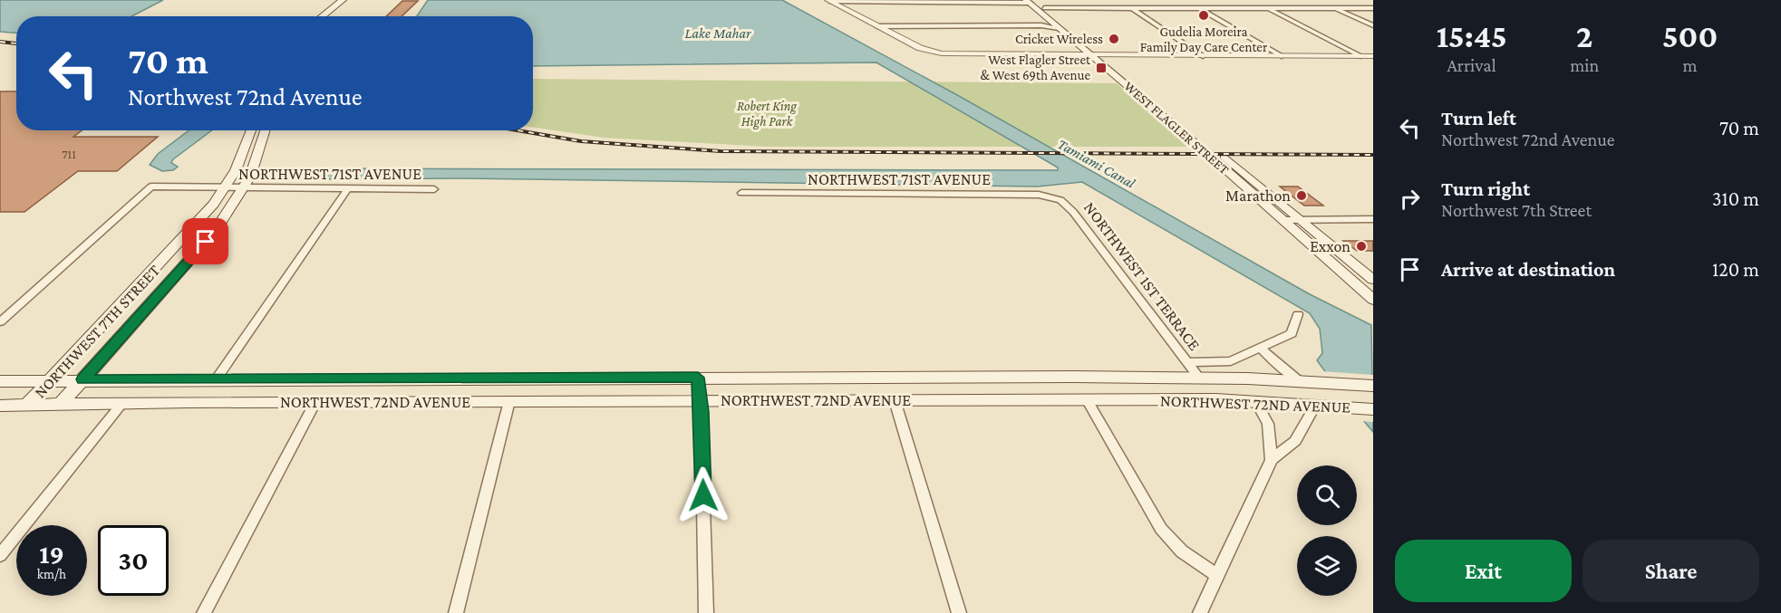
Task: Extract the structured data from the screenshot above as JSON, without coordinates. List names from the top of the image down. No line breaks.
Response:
{"streets":{"main road":["WEST FLAGLER STREET","NORTHWEST 7TH STREET","NORTHWEST 72ND AVENUE"],"street":["NORTHWEST 71ST AVENUE","NORTHWEST 1ST TERRACE"]},"crossings":[["NORTHWEST 71ST AVENUE","NORTHWEST 1ST TERRACE"],["NORTHWEST 71ST AVENUE","NORTHWEST 7TH STREET"],["NORTHWEST 1ST TERRACE","NORTHWEST 72ND AVENUE"],["NORTHWEST 7TH STREET","NORTHWEST 72ND AVENUE"]],"water":["Lake Mahar","Tamiami Canal"],"parks":["Robert King High Park"],"places":{"other":["Gudelia Moreira Family Day Care Center","Cricket Wireless","Marathon","Exxon"],"transit":["West Flagler Street & West 69th Avenue"]},"house_numbers":["711"],"page":{"eta":["15:45","Arrival","2","min","500","m"],"turn":["70 m","Northwest 72nd Avenue"],"list":[{"name":"Turn left","note":"Northwest 72nd Avenue","value":"70 m"},{"name":"Turn right","note":"Northwest 7th Street","value":"310 m"},{"name":"Arrive at destination","value":"120 m"}],"speed":"19 km/h","limit":"30","buttons":["Exit","Share"]}}
